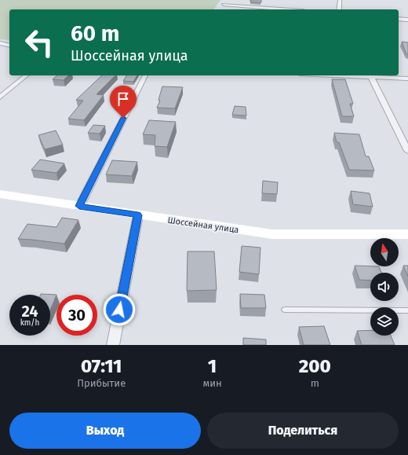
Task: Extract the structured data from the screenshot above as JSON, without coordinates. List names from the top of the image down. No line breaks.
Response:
{"streets":{"main road":["Шоссейная улица"]},"north":"top","page":{"turn":["60 m","Шоссейная улица"],"speed":"24 km/h","limit":"30","eta":["07:11","Прибытие","1","мин","200","m"],"buttons":["Выход","Поделиться"]}}
